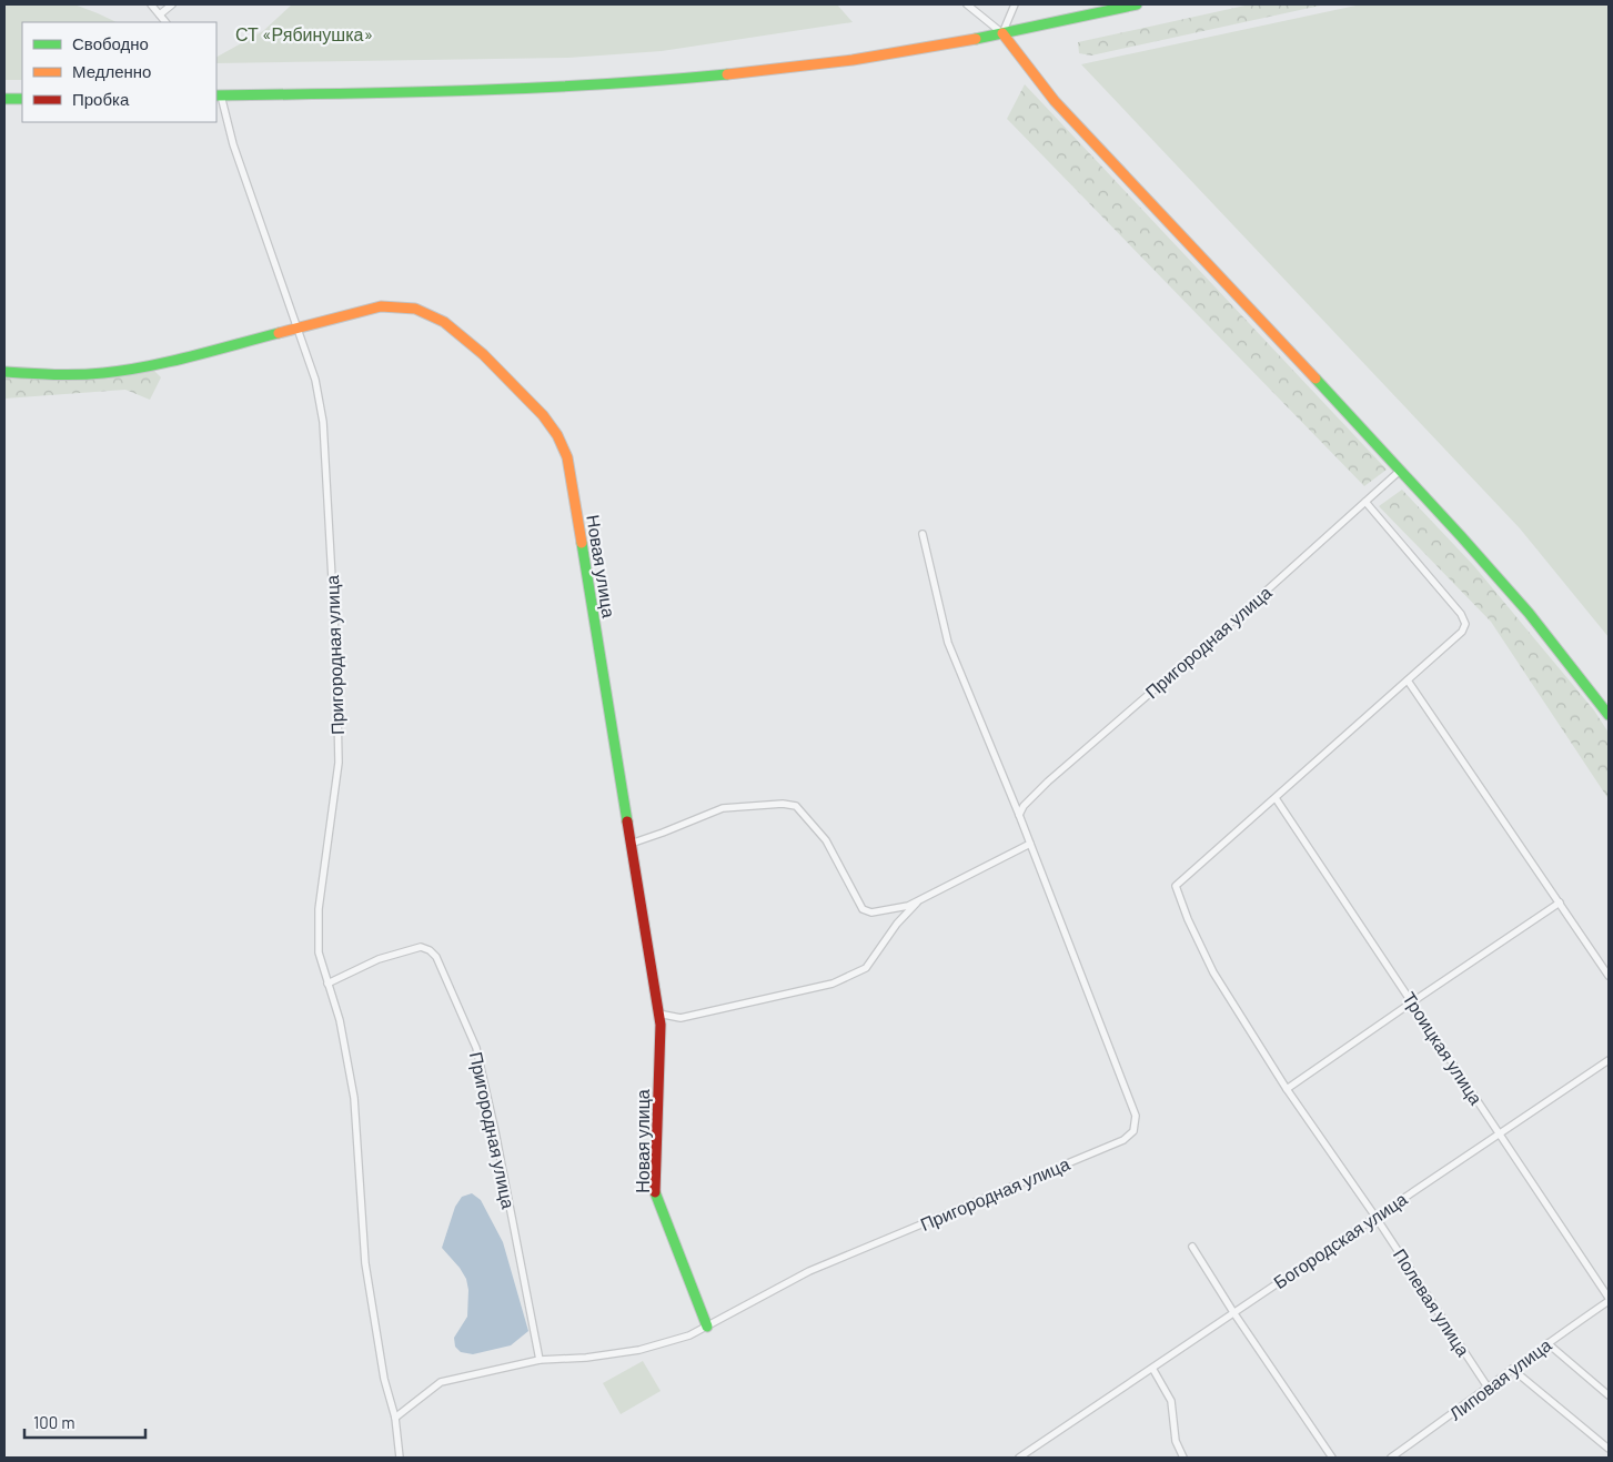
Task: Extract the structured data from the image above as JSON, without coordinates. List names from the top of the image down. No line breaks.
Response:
{"streets":{"street":["Новая улица","Пригородная улица","Троицкая улица","Богородская улица","Полевая улица","Липовая улица"]},"crossings":[["Новая улица","Пригородная улица"],["Троицкая улица","Богородская улица"],["Троицкая улица","Липовая улица"],["Богородская улица","Полевая улица"],["Полевая улица","Липовая улица"]],"parks":["СТ «Рябинушка»"],"legend":["Свободно","Медленно","Пробка"],"scale_bar":"100 m"}
